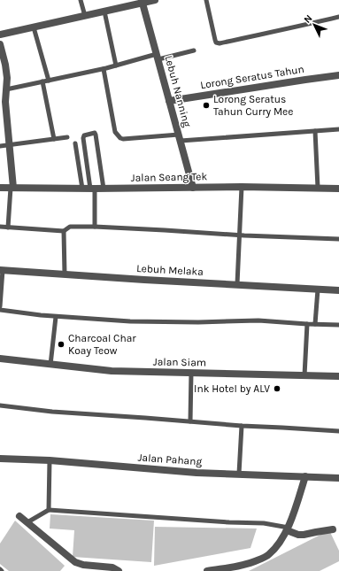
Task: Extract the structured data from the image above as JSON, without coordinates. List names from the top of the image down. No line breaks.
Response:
{"streets":{"street":["Lorong Seratus Tahun","Lebuh Nanning","Jalan Seang Tek","Lebuh Melaka","Jalan Siam","Jalan Pahang"]},"crossings":[["Lorong Seratus Tahun","Lebuh Nanning"],["Lebuh Nanning","Jalan Seang Tek"]],"places":["Lorong Seratus Tahun Curry Mee","Charcoal Char Koay Teow","Ink Hotel by ALV"],"north":"top left"}
